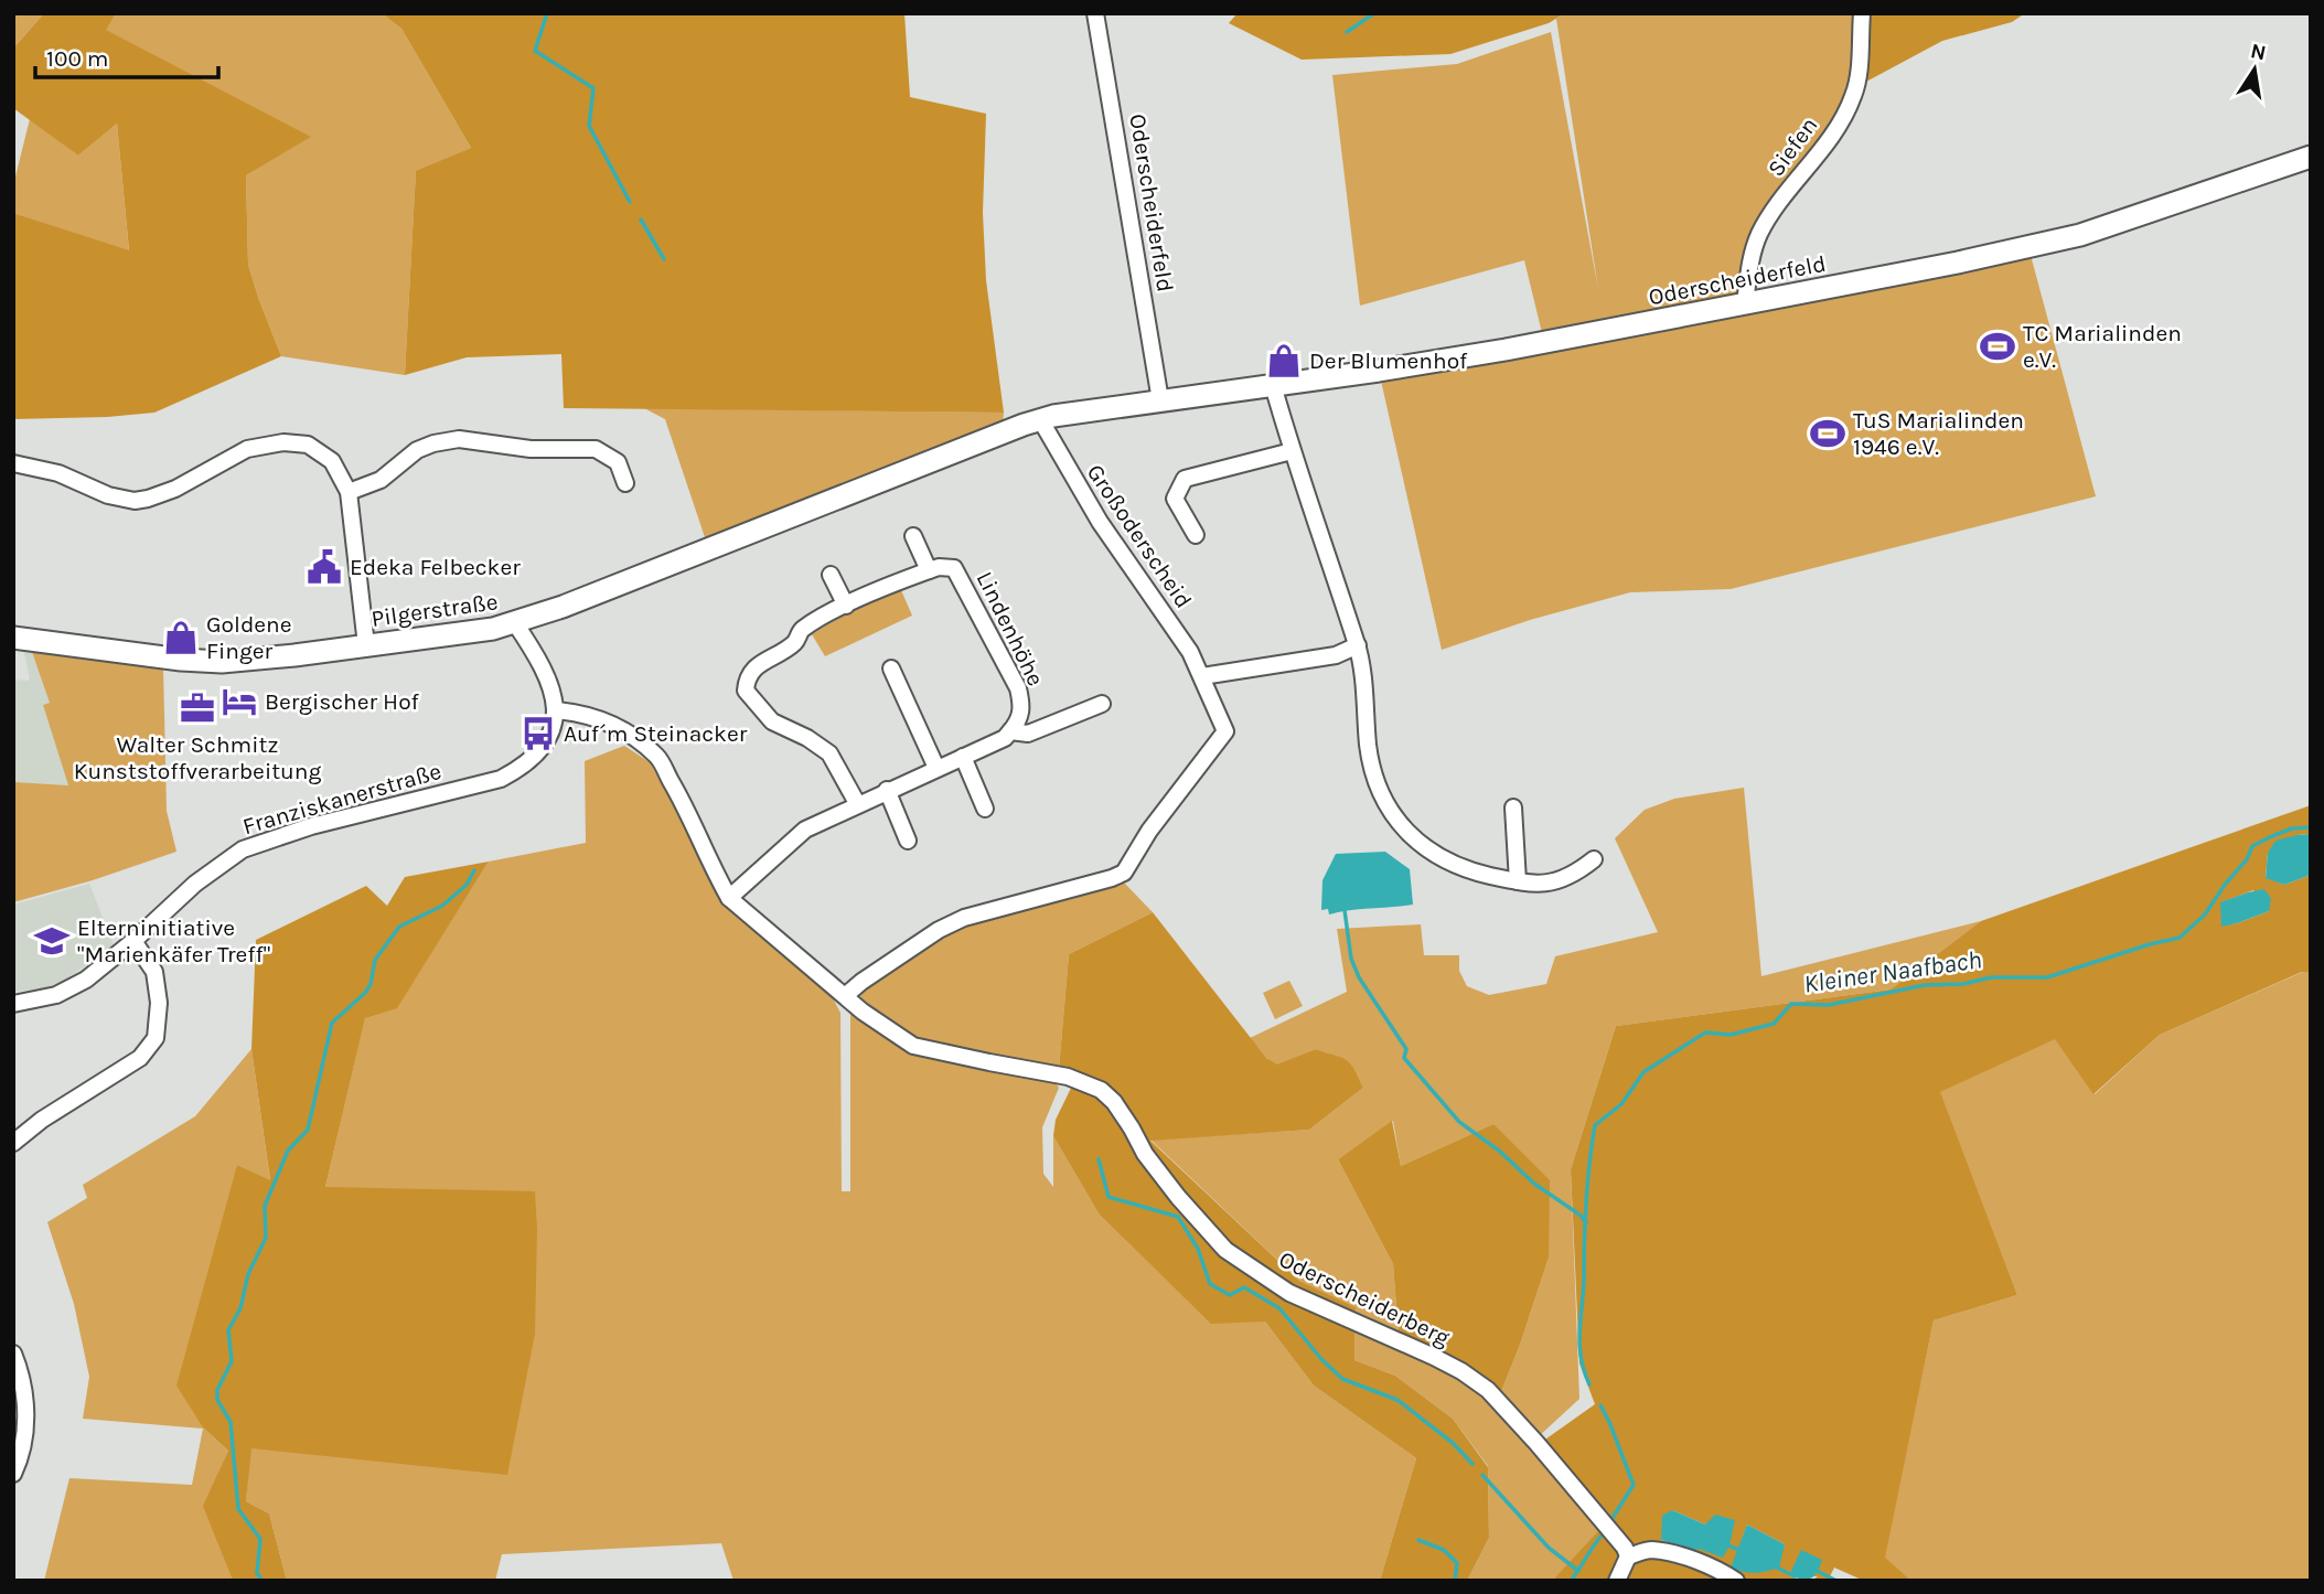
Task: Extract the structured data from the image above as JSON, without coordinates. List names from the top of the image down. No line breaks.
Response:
{"streets":{"main road":["Oderscheiderfeld","Pilgerstraße"],"street":["Siefen","Großoderscheid","Lindenhöhe","Franziskanerstraße","Oderscheiderberg"]},"crossings":[["Siefen","Oderscheiderfeld"],["Oderscheiderfeld","Großoderscheid"],["Oderscheiderfeld","Pilgerstraße"],["Großoderscheid","Oderscheiderberg"]],"water":["Kleiner Naafbach"],"places":{"sports":["TC Marialinden e.V.","TuS Marialinden 1946 e.V."],"shop":["Der Blumenhof","Goldene Finger"],"public building":["Edeka Felbecker"],"hotel":["Bergischer Hof"],"office":["Walter Schmitz Kunststoffverarbeitung"],"bus stop":["Auf´m Steinacker"],"school or university":["Elterninitiative \"Marienkäfer Treff\""]},"scale_bar":"100 m","north":"top"}
